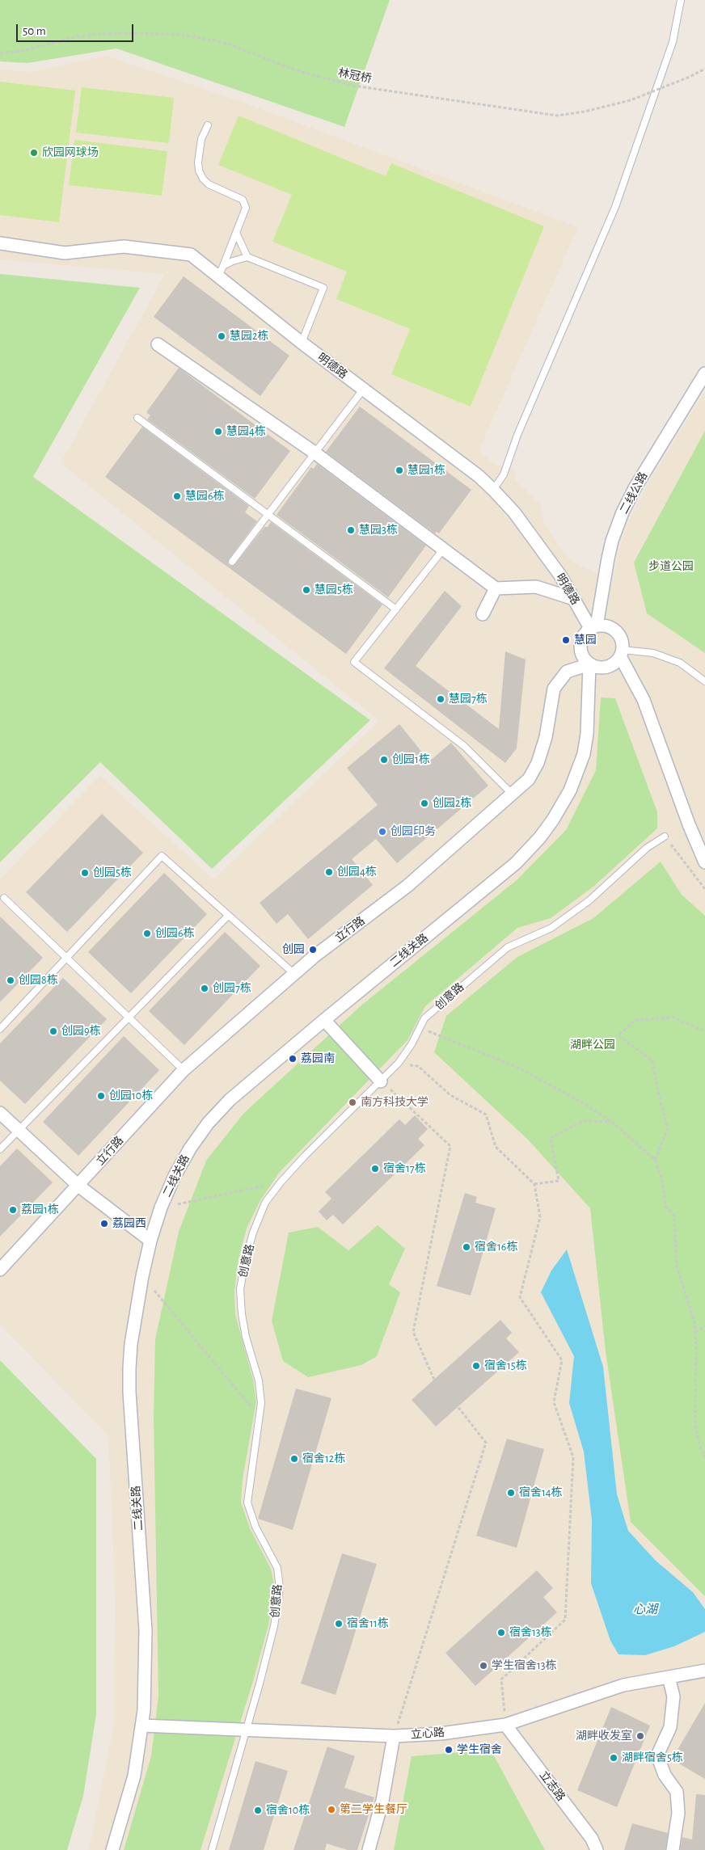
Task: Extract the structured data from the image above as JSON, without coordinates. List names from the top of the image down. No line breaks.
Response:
{"streets":{"street":["明德路","二线公路","立行路","二线关路","立心路","立志路"],"lane":["创意路"],"path":["林冠桥"]},"crossings":[["明德路","二线公路"],["明德路","立行路"],["明德路","二线关路"],["二线公路","立行路"],["二线公路","二线关路"],["立行路","二线关路"],["二线关路","立心路"],["创意路","立心路"],["立心路","立志路"]],"water":["心湖"],"parks":["步道公园","湖畔公园"],"places":["欣园网球场","慧园2栋","慧园4栋","慧园1栋","慧园6栋","慧园3栋","慧园5栋","慧园","慧园7栋","创园1栋","创园2栋","创园印务","创园4栋","创园5栋","创园6栋","创园","创园8栋","创园7栋","创园9栋","荔园南","创园10栋","南方科技大学","宿舍17栋","荔园1栋","荔园西","宿舍16栋","宿舍15栋","宿舍12栋","宿舍14栋","宿舍11栋","宿舍13栋","学生宿舍13栋","湖畔收发室","学生宿舍","湖畔宿舍5栋","第二学生餐厅","宿舍10栋"],"scale_bar":"50 m"}
